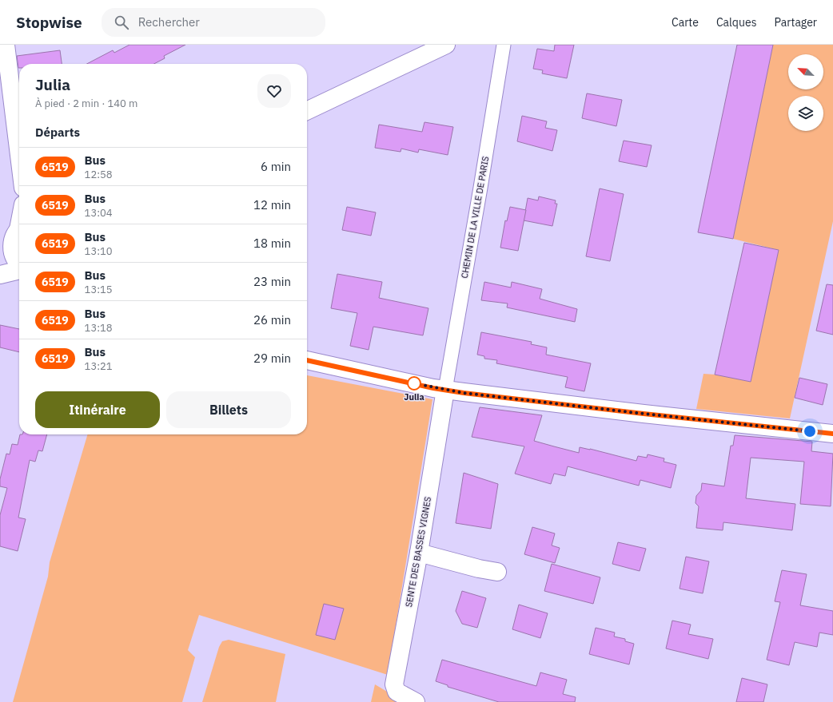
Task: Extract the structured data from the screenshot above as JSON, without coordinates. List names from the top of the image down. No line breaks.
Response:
{"streets":{"street":["CHEMIN DE LA VILLE DE PARIS","SENTE DES BASSES VIGNES"]},"crossings":[["CHEMIN DE LA VILLE DE PARIS","SENTE DES BASSES VIGNES"]],"places":["Julia"],"lines":["bus line 6519"],"north":"top left","page":{"header":"Stopwise","search":"Rechercher","nav":["Carte","Calques","Partager"],"heading":[["Julia","À pied · 2 min · 140 m"],"Départs"],"list":[{"mark":"6519","name":"Bus","note":"12:58","value":"6 min"},{"mark":"6519","name":"Bus","note":"13:04","value":"12 min"},{"mark":"6519","name":"Bus","note":"13:10","value":"18 min"},{"mark":"6519","name":"Bus","note":"13:15","value":"23 min"},{"mark":"6519","name":"Bus","note":"13:18","value":"26 min"},{"mark":"6519","name":"Bus","note":"13:21","value":"29 min"}],"buttons":["Itinéraire","Billets"]}}
